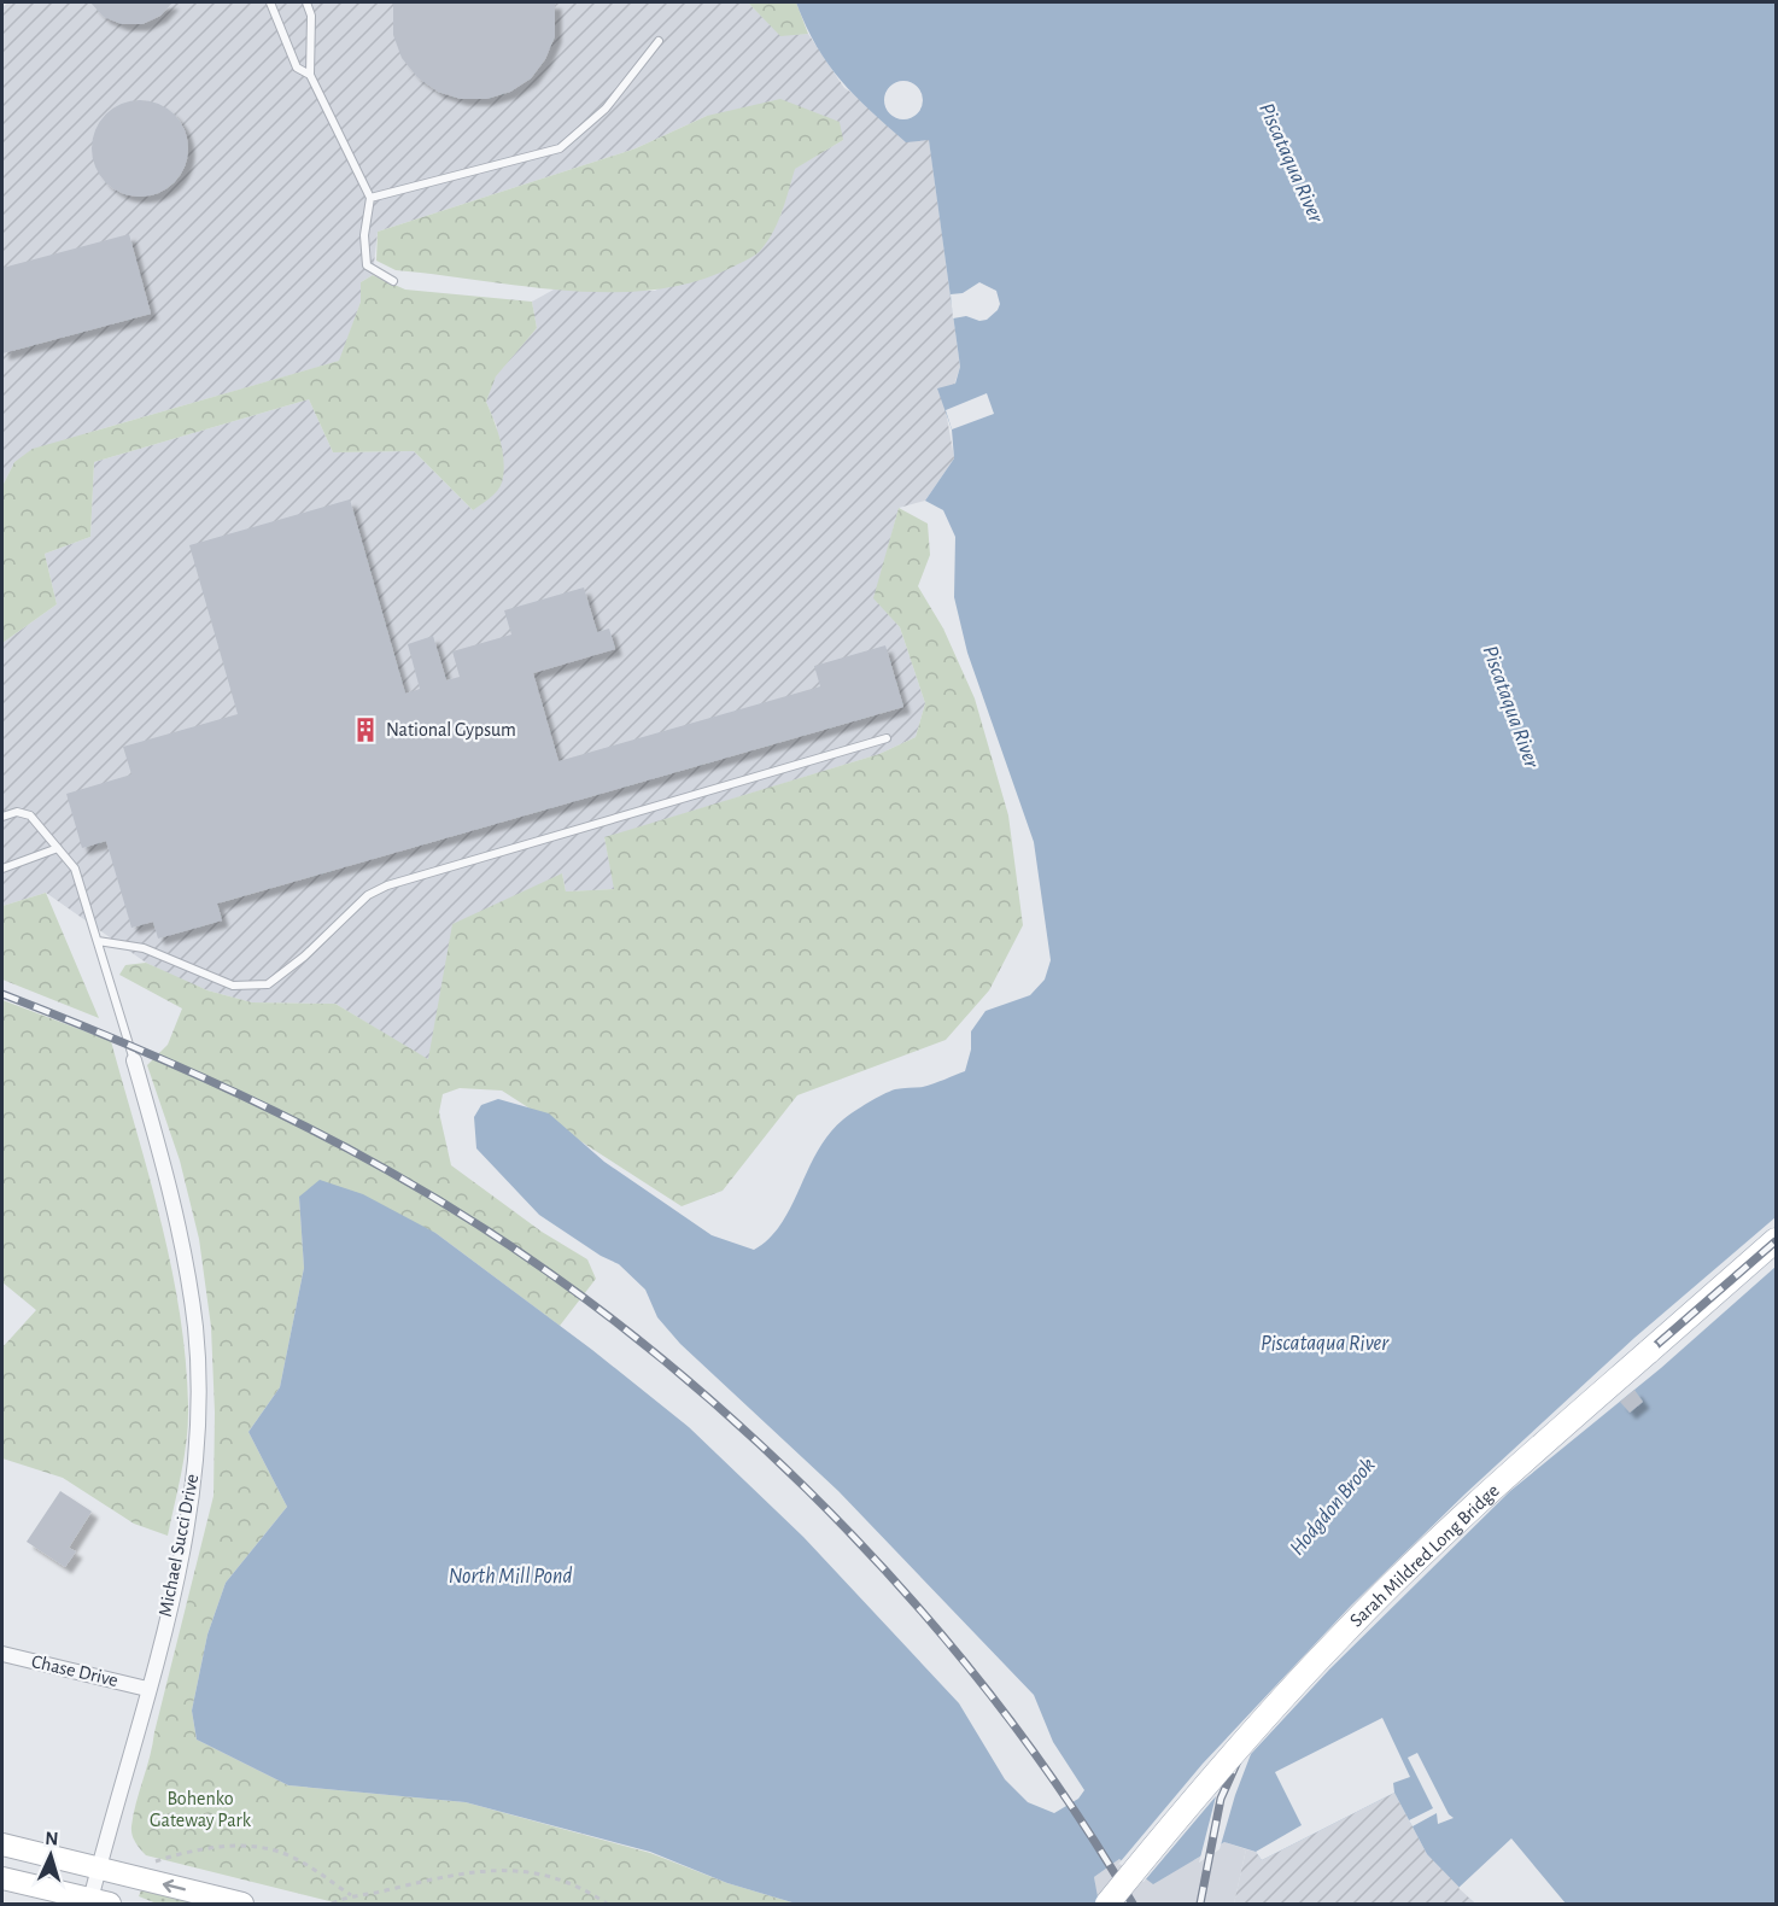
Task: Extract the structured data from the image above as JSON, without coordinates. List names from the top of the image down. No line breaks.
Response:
{"streets":{"main road":["Sarah Mildred Long Bridge"],"street":["Michael Succi Drive","Chase Drive"]},"crossings":[["Michael Succi Drive","Chase Drive"]],"water":["Piscataqua River","Hodgdon Brook","North Mill Pond"],"parks":["Bohenko Gateway Park"],"places":{"building":["National Gypsum"]},"north":"top"}
